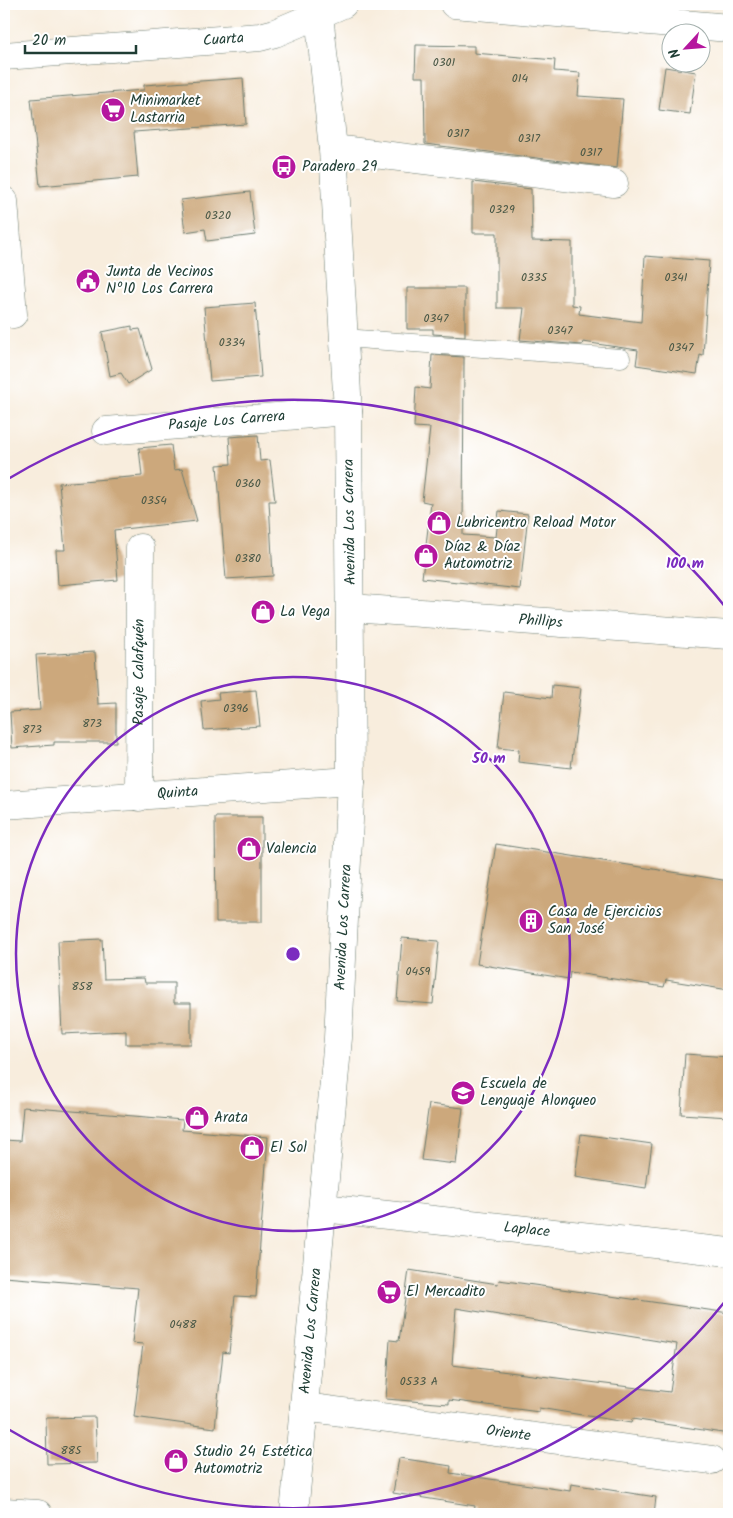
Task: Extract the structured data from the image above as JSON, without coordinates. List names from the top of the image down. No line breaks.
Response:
{"streets":{"street":["Cuarta","Pasaje Los Carrera","Avenida Los Carrera","Phillips","Pasaje Calafquén","Quinta","Laplace","Oriente"]},"crossings":[["Cuarta","Avenida Los Carrera"],["Pasaje Los Carrera","Avenida Los Carrera"],["Avenida Los Carrera","Phillips"],["Avenida Los Carrera","Quinta"],["Avenida Los Carrera","Laplace"],["Avenida Los Carrera","Oriente"],["Pasaje Calafquén","Quinta"]],"places":{"supermarket":["Minimarket Lastarria","El Mercadito"],"bus stop":["Paradero 29"],"public building":["Junta de Vecinos Nº10 Los Carrera"],"shop":["Lubricentro Reload Motor","Díaz & Díaz Automotriz","La Vega","Valencia","Arata","El Sol","Studio 24 Estética Automotriz"],"building":["Casa de Ejercicios San José"],"school or university":["Escuela de Lenguaje Alonqueo"]},"house_numbers":["0301","014","0317","0317","0317","0329","0320","0335","0341","0347","0347","0334","0347","0360","0354","0380","0396","873","873","0459","858","0488","0533 A","885"],"scale_bar":"20 m","north":"bottom left","rings":["100 m","50 m"]}
